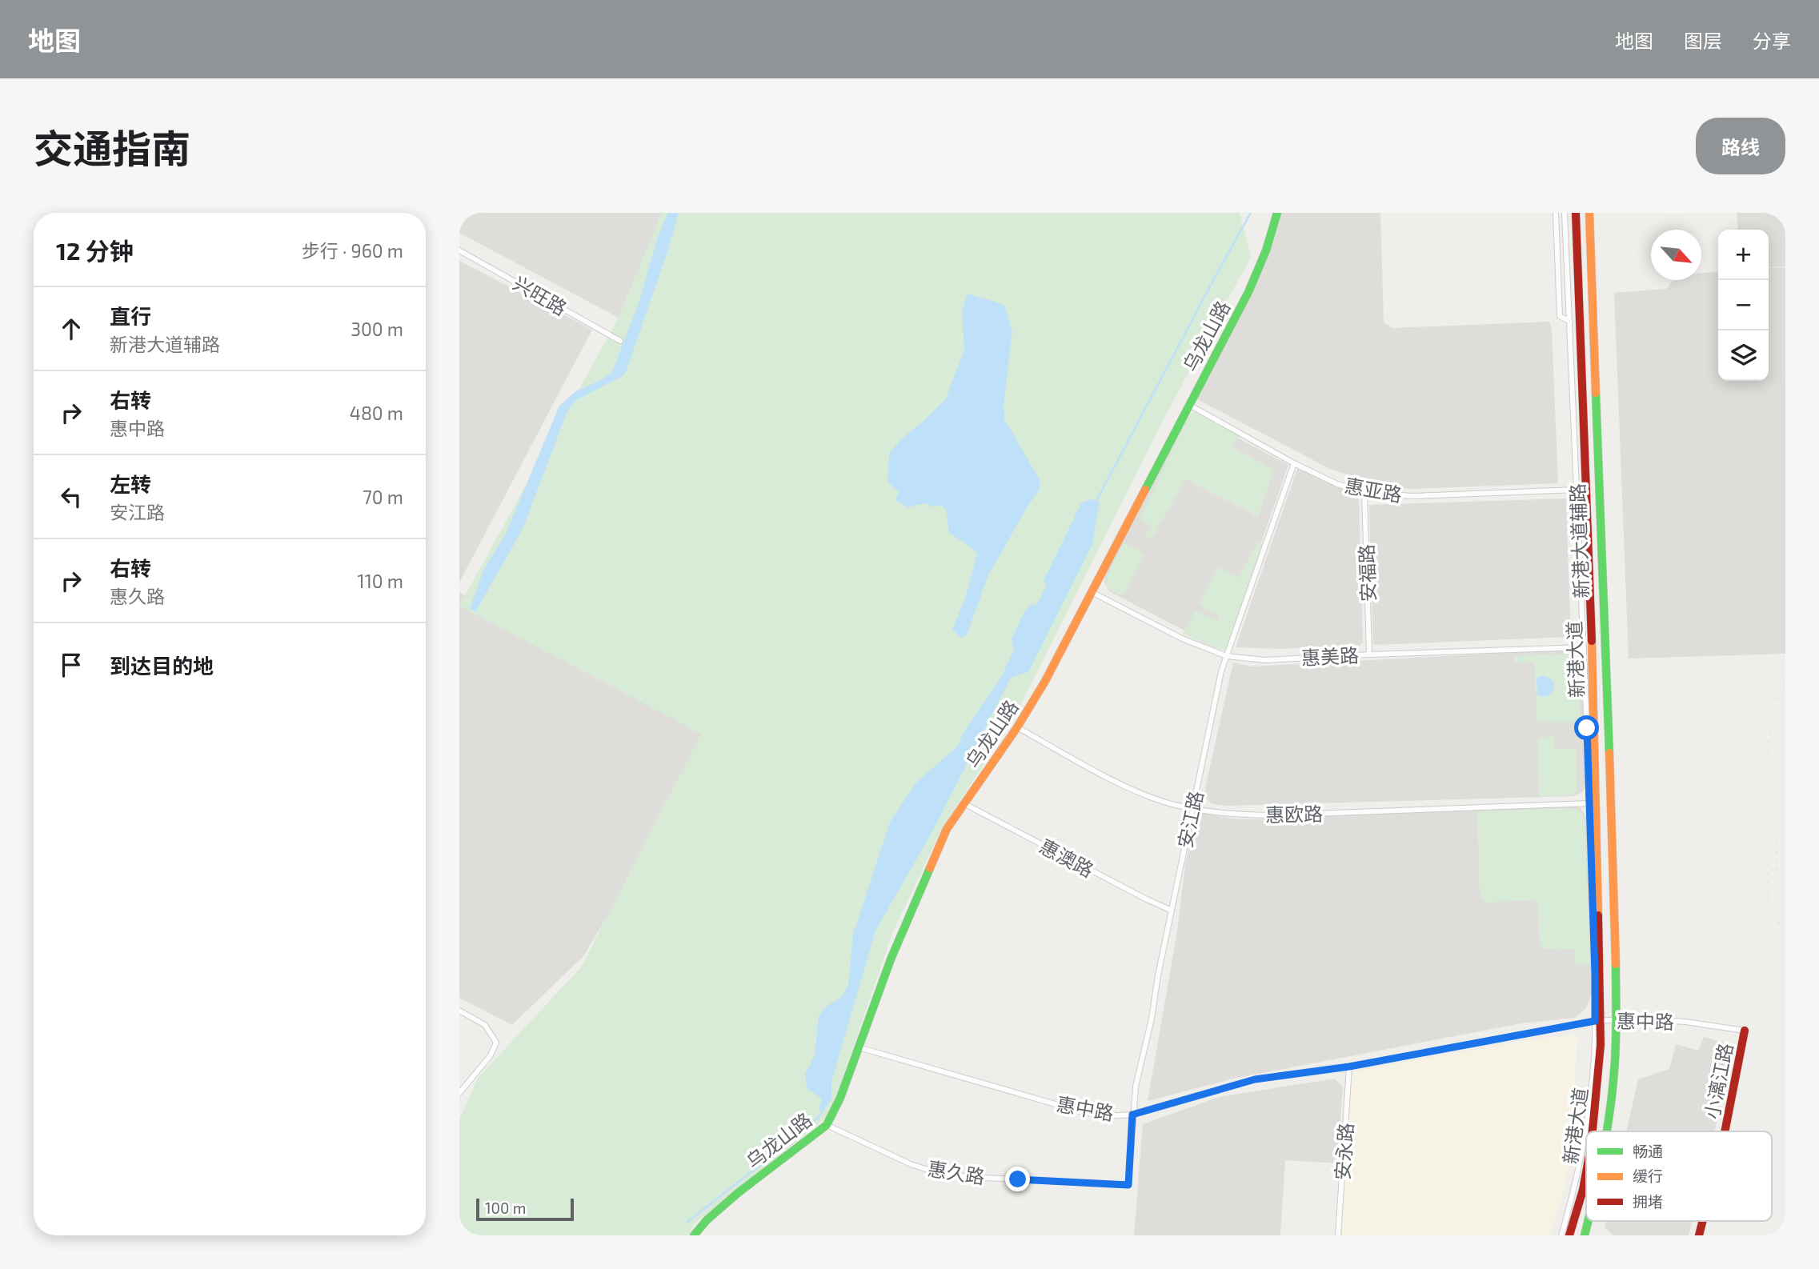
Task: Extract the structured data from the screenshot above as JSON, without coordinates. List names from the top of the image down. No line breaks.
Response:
{"streets":{"main road":["乌龙山路","新港大道","小漓江路"],"street":["兴旺路","惠亚路","新港大道辅路","安福路","惠美路","惠欧路","安江路","惠澳路","惠中路","安永路","惠久路"]},"crossings":[["乌龙山路","惠亚路"],["乌龙山路","惠美路"],["乌龙山路","惠欧路"],["乌龙山路","惠澳路"],["乌龙山路","惠中路"],["乌龙山路","惠久路"],["惠亚路","新港大道辅路"],["惠亚路","安福路"],["惠亚路","安江路"],["新港大道辅路","惠美路"],["新港大道辅路","新港大道"],["新港大道辅路","惠欧路"],["新港大道辅路","惠中路"],["安福路","惠美路"],["惠美路","安江路"],["新港大道","惠中路"],["惠欧路","安江路"],["安江路","惠澳路"],["安江路","惠中路"],["安江路","惠久路"],["惠中路","小漓江路"],["惠中路","安永路"]],"legend":["畅通","缓行","拥堵"],"scale_bar":"100 m","north":"bottom right","page":{"header":"地图","nav":["地图","图层","分享"],"title":"交通指南","buttons":"路线","heading":["12 分钟","步行 · 960 m"],"map_buttons":["+","−"],"list":[["直行","新港大道辅路","300 m"],["右转","惠中路","480 m"],["左转","安江路","70 m"],["右转","惠久路","110 m"],"到达目的地"],"scale":"100 m"}}
